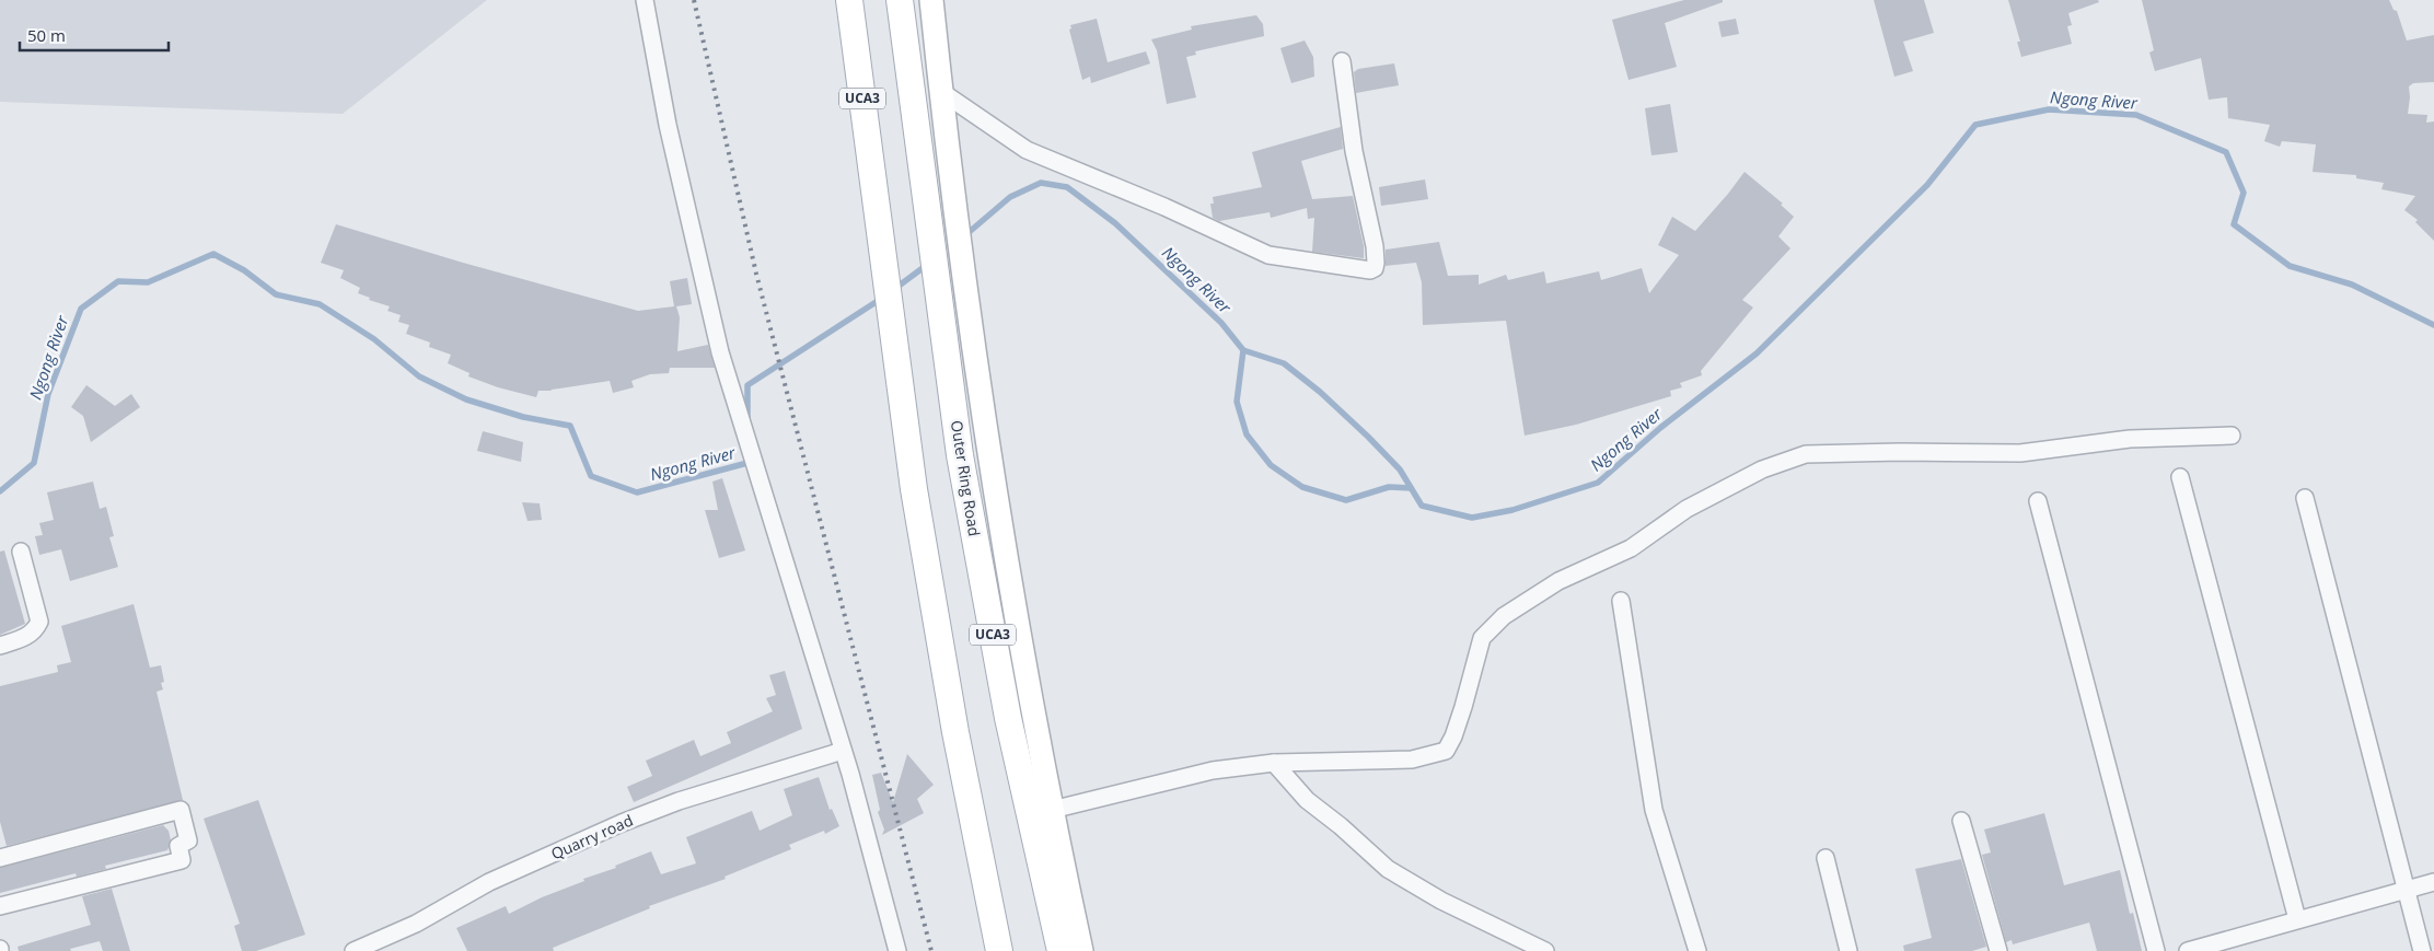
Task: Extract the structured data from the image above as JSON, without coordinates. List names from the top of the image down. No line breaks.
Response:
{"streets":{"main road":["UCA3","Outer Ring Road"],"street":["Quarry road"]},"water":["Ngong River"],"scale_bar":"50 m"}
